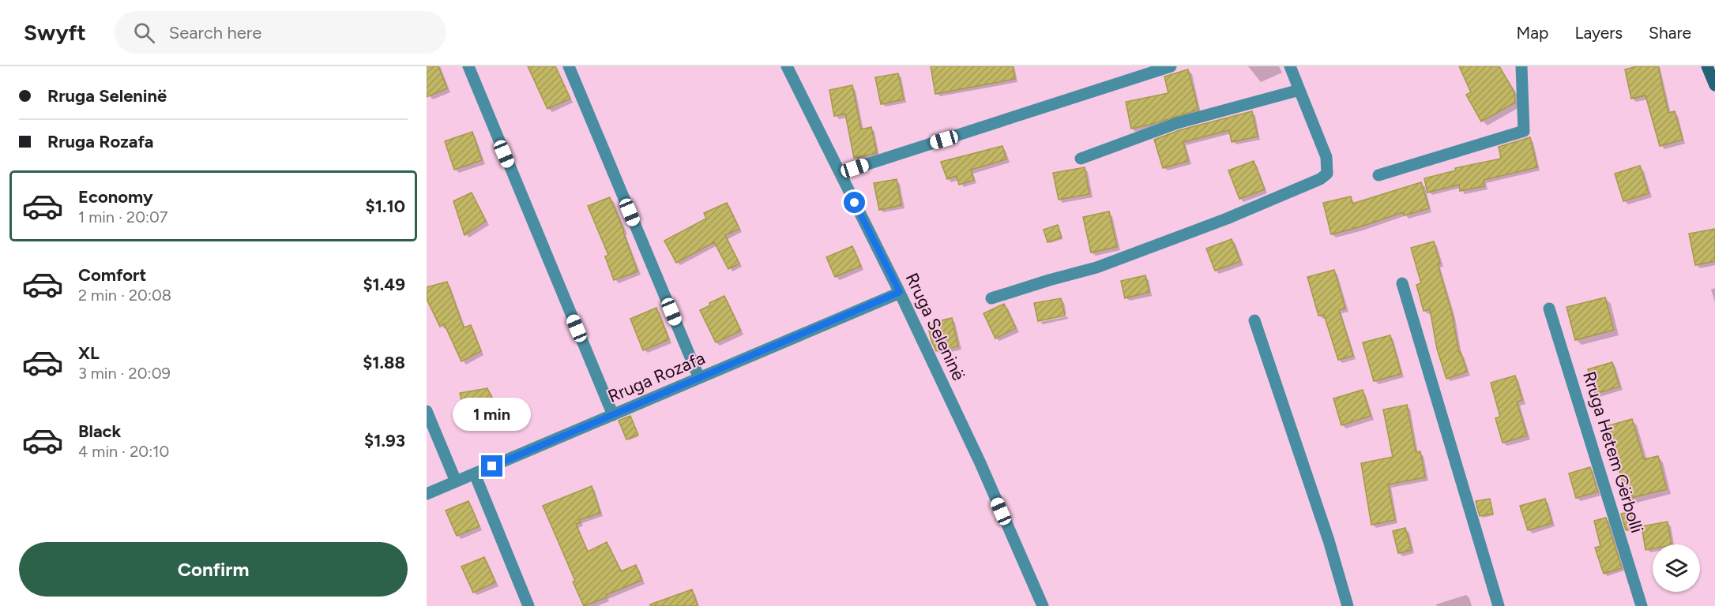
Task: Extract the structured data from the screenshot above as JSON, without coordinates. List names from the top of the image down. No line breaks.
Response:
{"streets":{"street":["Rruga Seleninë","Rruga Rozafa","Rruga Hetem Gërbolli"]},"crossings":[["Rruga Seleninë","Rruga Rozafa"]],"page":{"header":"Swyft","search":"Search here","nav":["Map","Layers","Share"],"banner":["Rruga Seleninë","Rruga Rozafa"],"list":[{"name":"Economy","note":"1 min · 20:07","value":"$1.10"},{"name":"Comfort","note":"2 min · 20:08","value":"$1.49"},{"name":"XL","note":"3 min · 20:09","value":"$1.88"},{"name":"Black","note":"4 min · 20:10","value":"$1.93"}],"bubble":"1 min","buttons":"Confirm"}}
